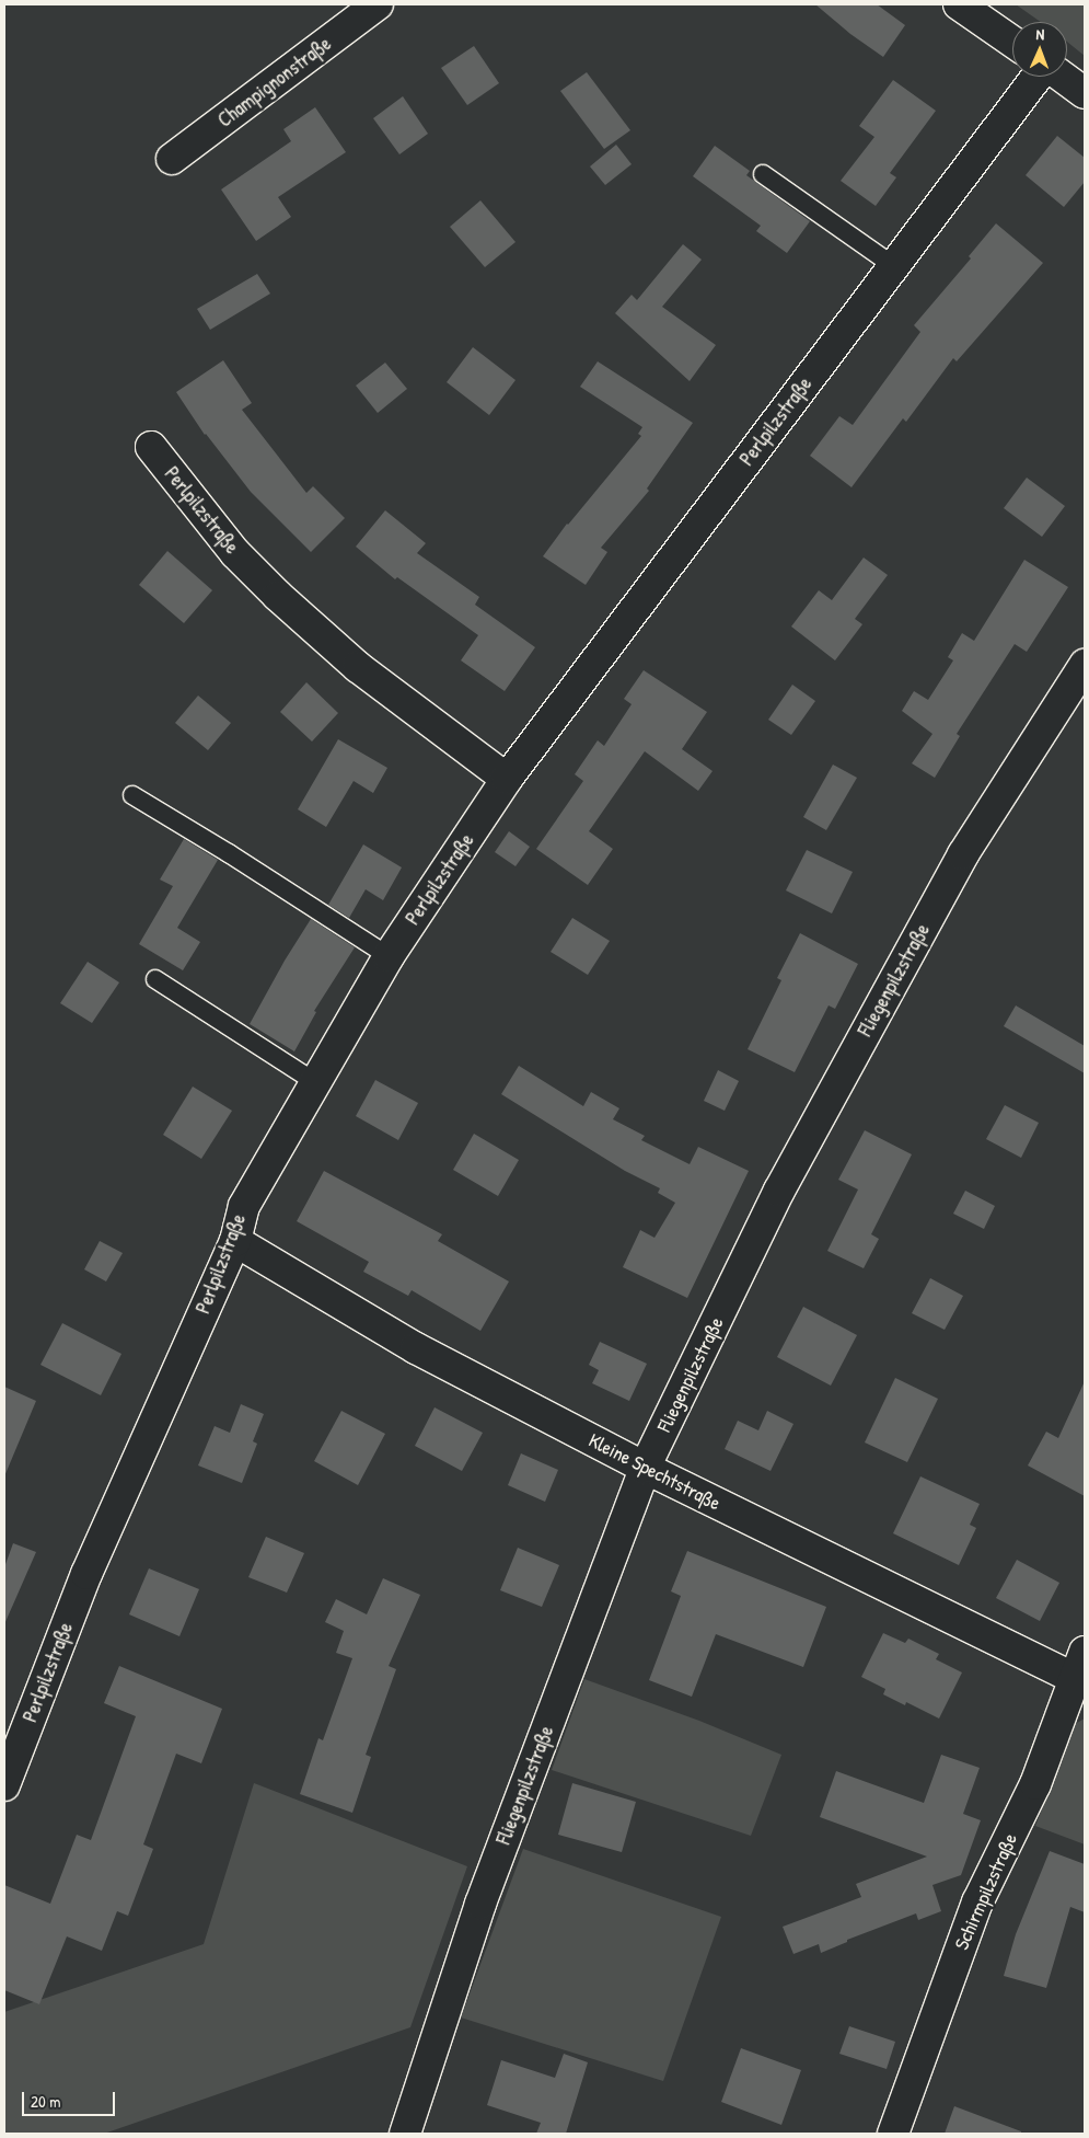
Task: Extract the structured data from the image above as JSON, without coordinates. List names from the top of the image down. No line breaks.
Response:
{"streets":{"street":["Champignonstraße","Perlpilzstraße","Fliegenpilzstraße","Kleine Spechtstraße","Schirmpilzstraße"]},"crossings":[["Perlpilzstraße","Kleine Spechtstraße"],["Fliegenpilzstraße","Kleine Spechtstraße"],["Kleine Spechtstraße","Schirmpilzstraße"]],"scale_bar":"20 m","north":"top"}
